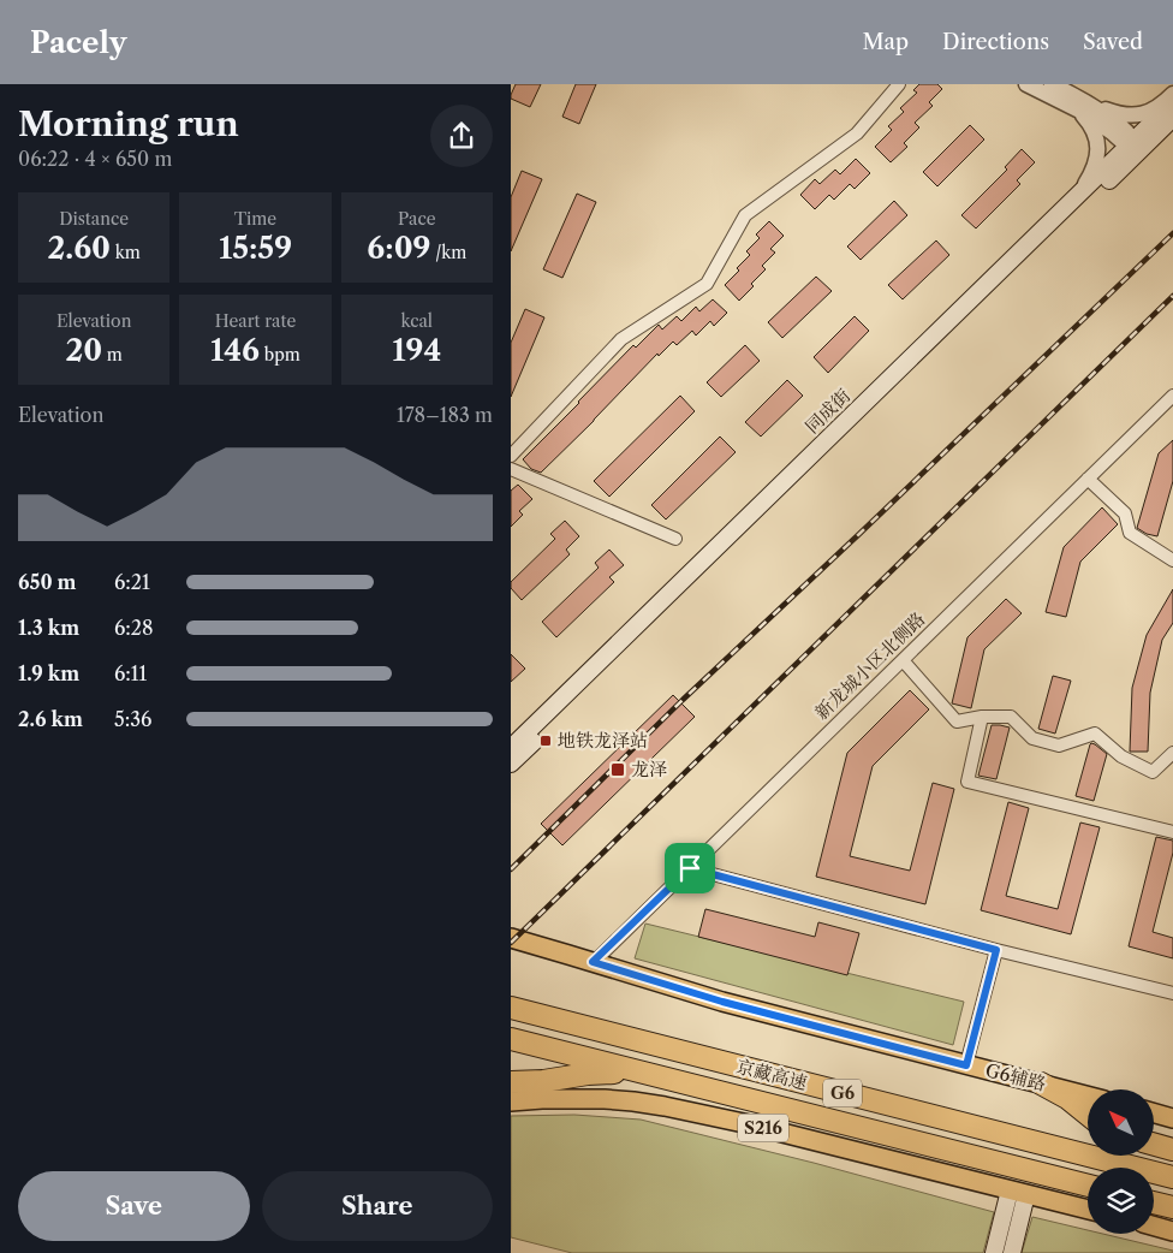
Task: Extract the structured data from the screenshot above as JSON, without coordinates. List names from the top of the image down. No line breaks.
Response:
{"streets":{"highway":["京藏高速","G6"],"main road":["同成街","G6辅路","S216"],"street":["新龙城小区北侧路"]},"crossings":[["新龙城小区北侧路","G6辅路"]],"places":{"transit":["地铁龙泽站","龙泽"]},"north":"top left","page":{"header":"Pacely","nav":["Map","Directions","Saved"],"heading":["Morning run","06:22 · 4 × 650 m"],"stats":[["Distance","2.60 km"],["Time","15:59"],["Pace","6:09 /km"],["Elevation","20 m"],["Heart rate","146 bpm"],["kcal","194"]],"chart":["Elevation","178–183 m"],"list":[{"name":"650 m","note":"6:21"},{"name":"1.3 km","note":"6:28"},{"name":"1.9 km","note":"6:11"},{"name":"2.6 km","note":"5:36"}],"buttons":["Save","Share"]}}
